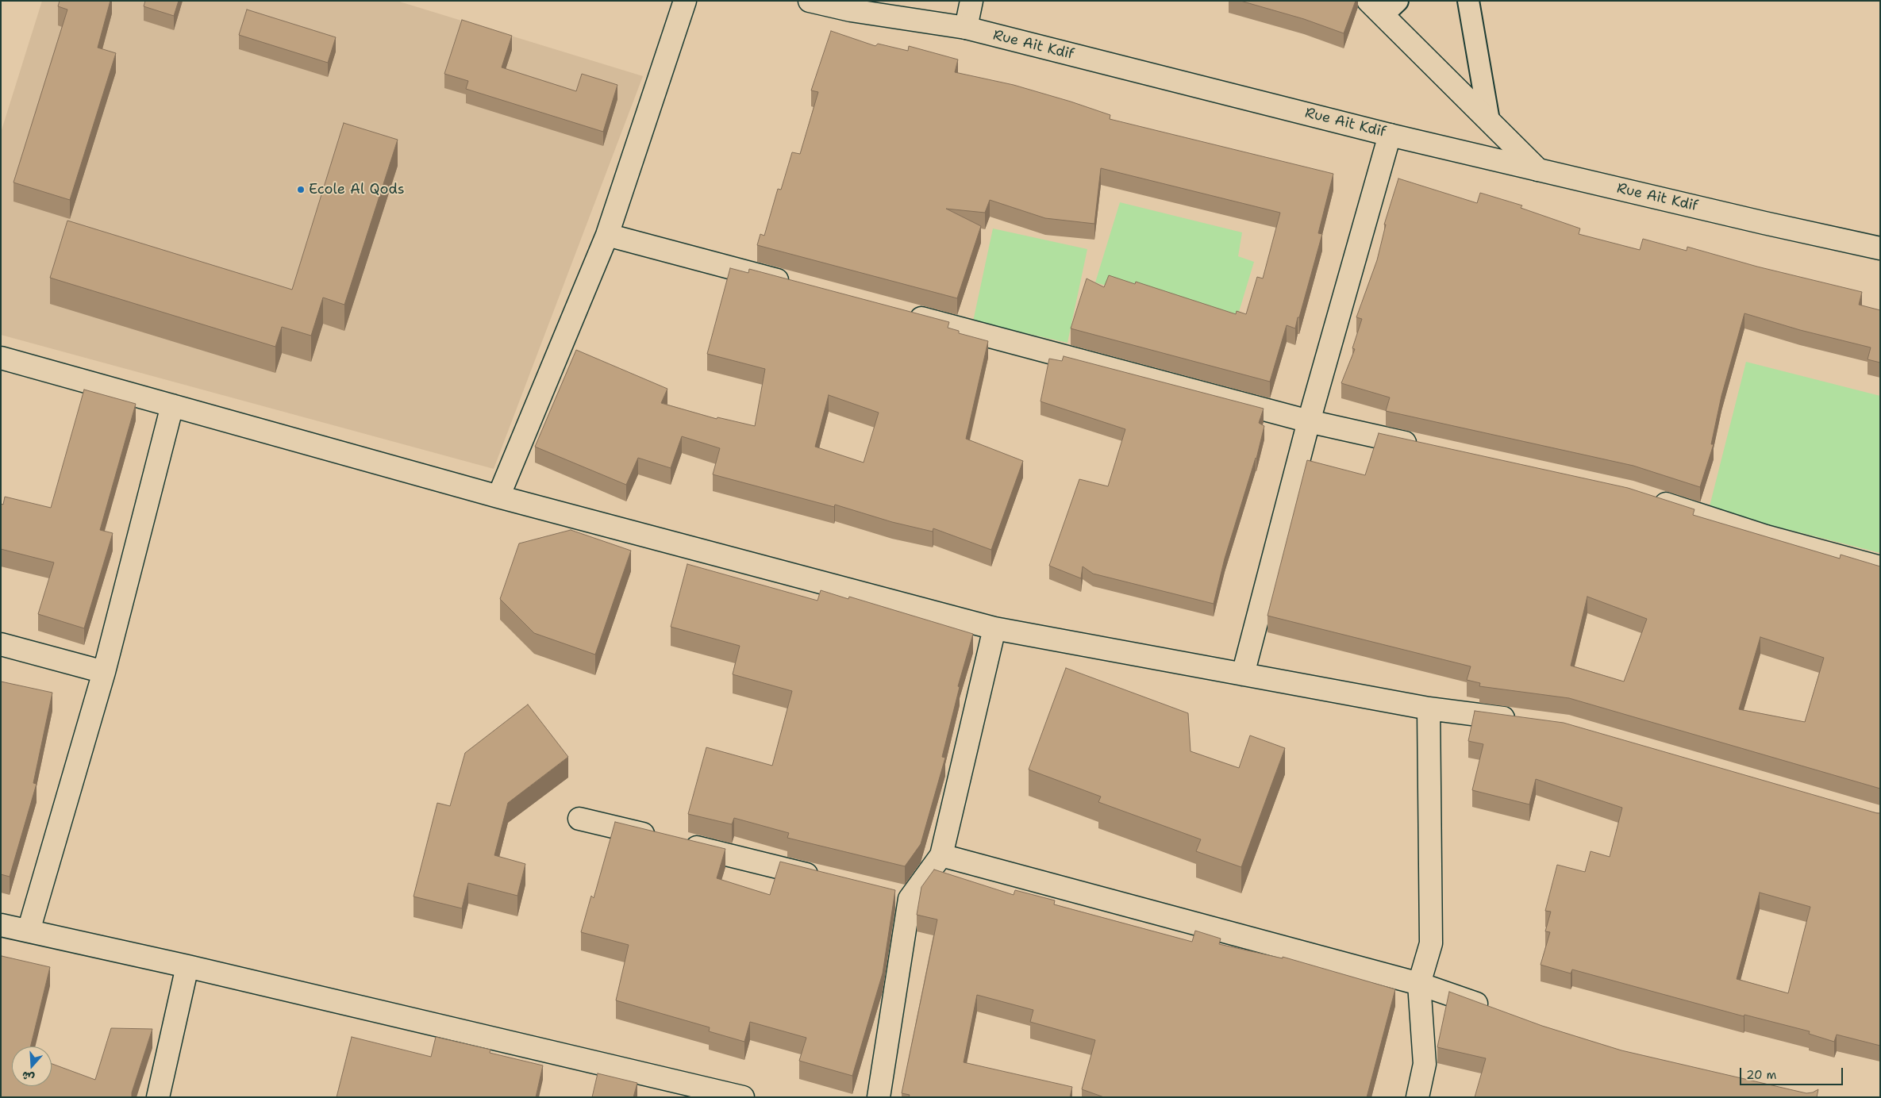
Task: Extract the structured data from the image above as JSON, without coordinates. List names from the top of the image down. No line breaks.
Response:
{"streets":{"street":["Rue Ait Kdif"]},"places":["Ecole Al Qods"],"scale_bar":"20 m","north":"bottom"}
